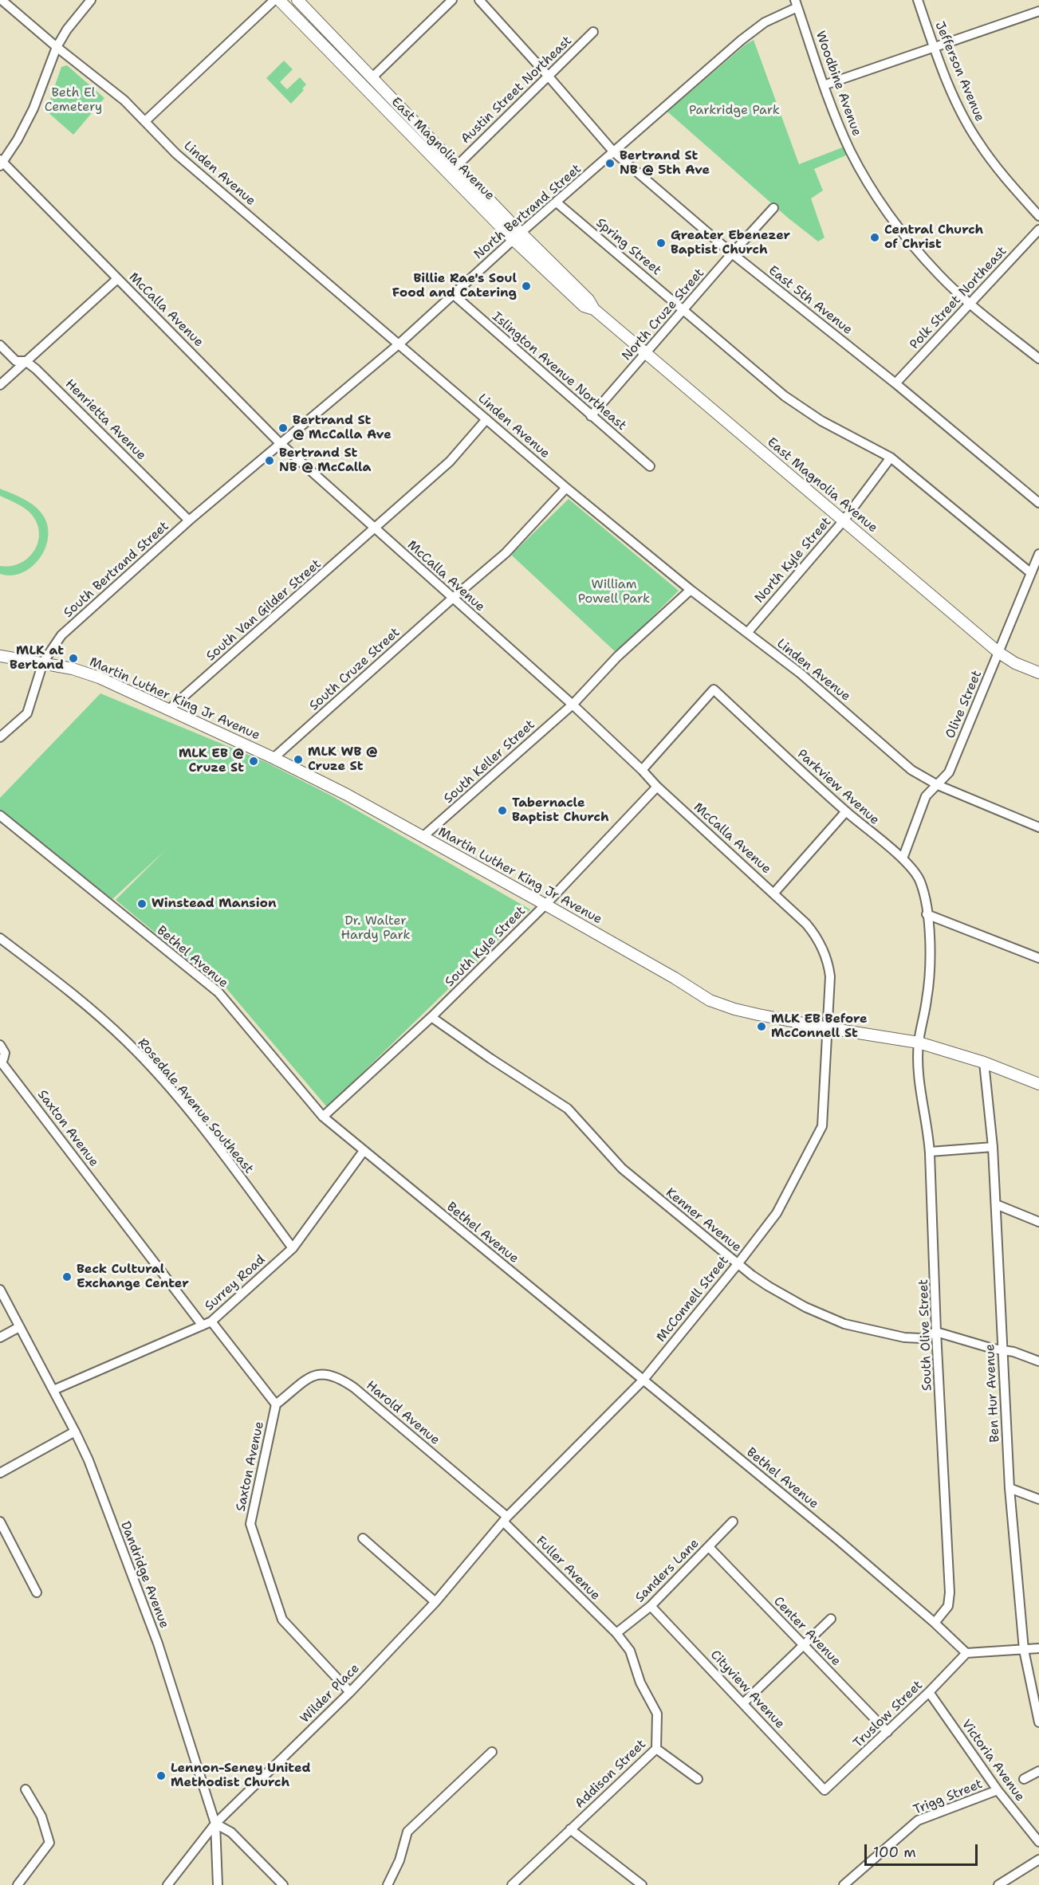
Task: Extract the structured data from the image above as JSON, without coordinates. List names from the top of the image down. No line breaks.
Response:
{"streets":{"main road":["East Magnolia Avenue","Martin Luther King Jr Avenue"],"street":["Jefferson Avenue","Woodbine Avenue","Austin Street Northeast","Linden Avenue","North Bertrand Street","Spring Street","Polk Street Northeast","East 5th Avenue","McCalla Avenue","North Cruze Street","Islington Avenue Northeast","Henrietta Avenue","North Kyle Street","South Bertrand Street","South Van Gilder Street","South Cruze Street","Olive Street","South Keller Street","Parkview Avenue","South Kyle Street","Bethel Avenue","Rosedale Avenue Southeast","Saxton Avenue","Kenner Avenue","Surrey Road","McConnell Street","South Olive Street","Ben Hur Avenue","Harold Avenue","Fuller Avenue","Sanders Lane","Dandridge Avenue","Center Avenue","Cityview Avenue","Wilder Place","Truslow Street","Victoria Avenue","Addison Street","Trigg Street"]},"crossings":[["Woodbine Avenue","North Bertrand Street"],["Woodbine Avenue","Polk Street Northeast"],["Austin Street Northeast","East Magnolia Avenue"],["Austin Street Northeast","East 5th Avenue"],["East Magnolia Avenue","North Bertrand Street"],["East Magnolia Avenue","North Cruze Street"],["East Magnolia Avenue","North Kyle Street"],["East Magnolia Avenue","Olive Street"],["Linden Avenue","North Bertrand Street"],["Linden Avenue","North Kyle Street"],["Linden Avenue","South Van Gilder Street"],["Linden Avenue","Olive Street"],["Linden Avenue","South Keller Street"],["North Bertrand Street","Spring Street"],["North Bertrand Street","East 5th Avenue"],["North Bertrand Street","McCalla Avenue"],["North Bertrand Street","Islington Avenue Northeast"],["North Bertrand Street","South Bertrand Street"],["Spring Street","North Cruze Street"],["Spring Street","North Kyle Street"],["Spring Street","Olive Street"],["Polk Street Northeast","East 5th Avenue"],["East 5th Avenue","North Cruze Street"],["McCalla Avenue","South Bertrand Street"],["McCalla Avenue","South Van Gilder Street"],["McCalla Avenue","South Cruze Street"],["McCalla Avenue","Martin Luther King Jr Avenue"],["McCalla Avenue","South Keller Street"],["McCalla Avenue","Parkview Avenue"],["McCalla Avenue","South Kyle Street"],["McCalla Avenue","McConnell Street"],["North Cruze Street","Islington Avenue Northeast"],["Henrietta Avenue","South Bertrand Street"],["South Bertrand Street","Martin Luther King Jr Avenue"],["South Van Gilder Street","Martin Luther King Jr Avenue"],["South Cruze Street","Martin Luther King Jr Avenue"],["Martin Luther King Jr Avenue","South Keller Street"],["Martin Luther King Jr Avenue","Parkview Avenue"],["Martin Luther King Jr Avenue","South Kyle Street"],["Martin Luther King Jr Avenue","McConnell Street"],["Martin Luther King Jr Avenue","South Olive Street"],["Martin Luther King Jr Avenue","Ben Hur Avenue"],["Olive Street","Parkview Avenue"],["Parkview Avenue","South Olive Street"],["South Kyle Street","Bethel Avenue"],["South Kyle Street","Kenner Avenue"],["Bethel Avenue","Surrey Road"],["Bethel Avenue","McConnell Street"],["Bethel Avenue","South Olive Street"],["Bethel Avenue","Truslow Street"],["Rosedale Avenue Southeast","Surrey Road"],["Saxton Avenue","Surrey Road"],["Saxton Avenue","Harold Avenue"],["Saxton Avenue","Wilder Place"],["Kenner Avenue","McConnell Street"],["Kenner Avenue","South Olive Street"],["Surrey Road","Dandridge Avenue"],["McConnell Street","Harold Avenue"],["McConnell Street","Fuller Avenue"],["McConnell Street","Wilder Place"],["Harold Avenue","Fuller Avenue"],["Harold Avenue","Wilder Place"],["Fuller Avenue","Sanders Lane"],["Fuller Avenue","Wilder Place"],["Fuller Avenue","Addison Street"],["Sanders Lane","Center Avenue"],["Sanders Lane","Cityview Avenue"],["Sanders Lane","Addison Street"],["Dandridge Avenue","Wilder Place"],["Center Avenue","Truslow Street"],["Cityview Avenue","Truslow Street"],["Truslow Street","Victoria Avenue"],["Victoria Avenue","Trigg Street"]],"parks":["Beth El Cemetery","Parkridge Park","William Powell Park","Dr. Walter Hardy Park"],"places":["Bertrand St NB @ 5th Ave","Central Church of Christ","Greater Ebenezer Baptist Church","Billie Rae's Soul Food and Catering","Bertrand St @ McCalla Ave","Bertrand St NB @ McCalla","MLK at Bertand","MLK WB @ Cruze St","MLK EB @ Cruze St","Tabernacle Baptist Church","Winstead Mansion","MLK EB Before McConnell St","Beck Cultural Exchange Center","Lennon-Seney United Methodist Church"],"scale_bar":"100 m"}
